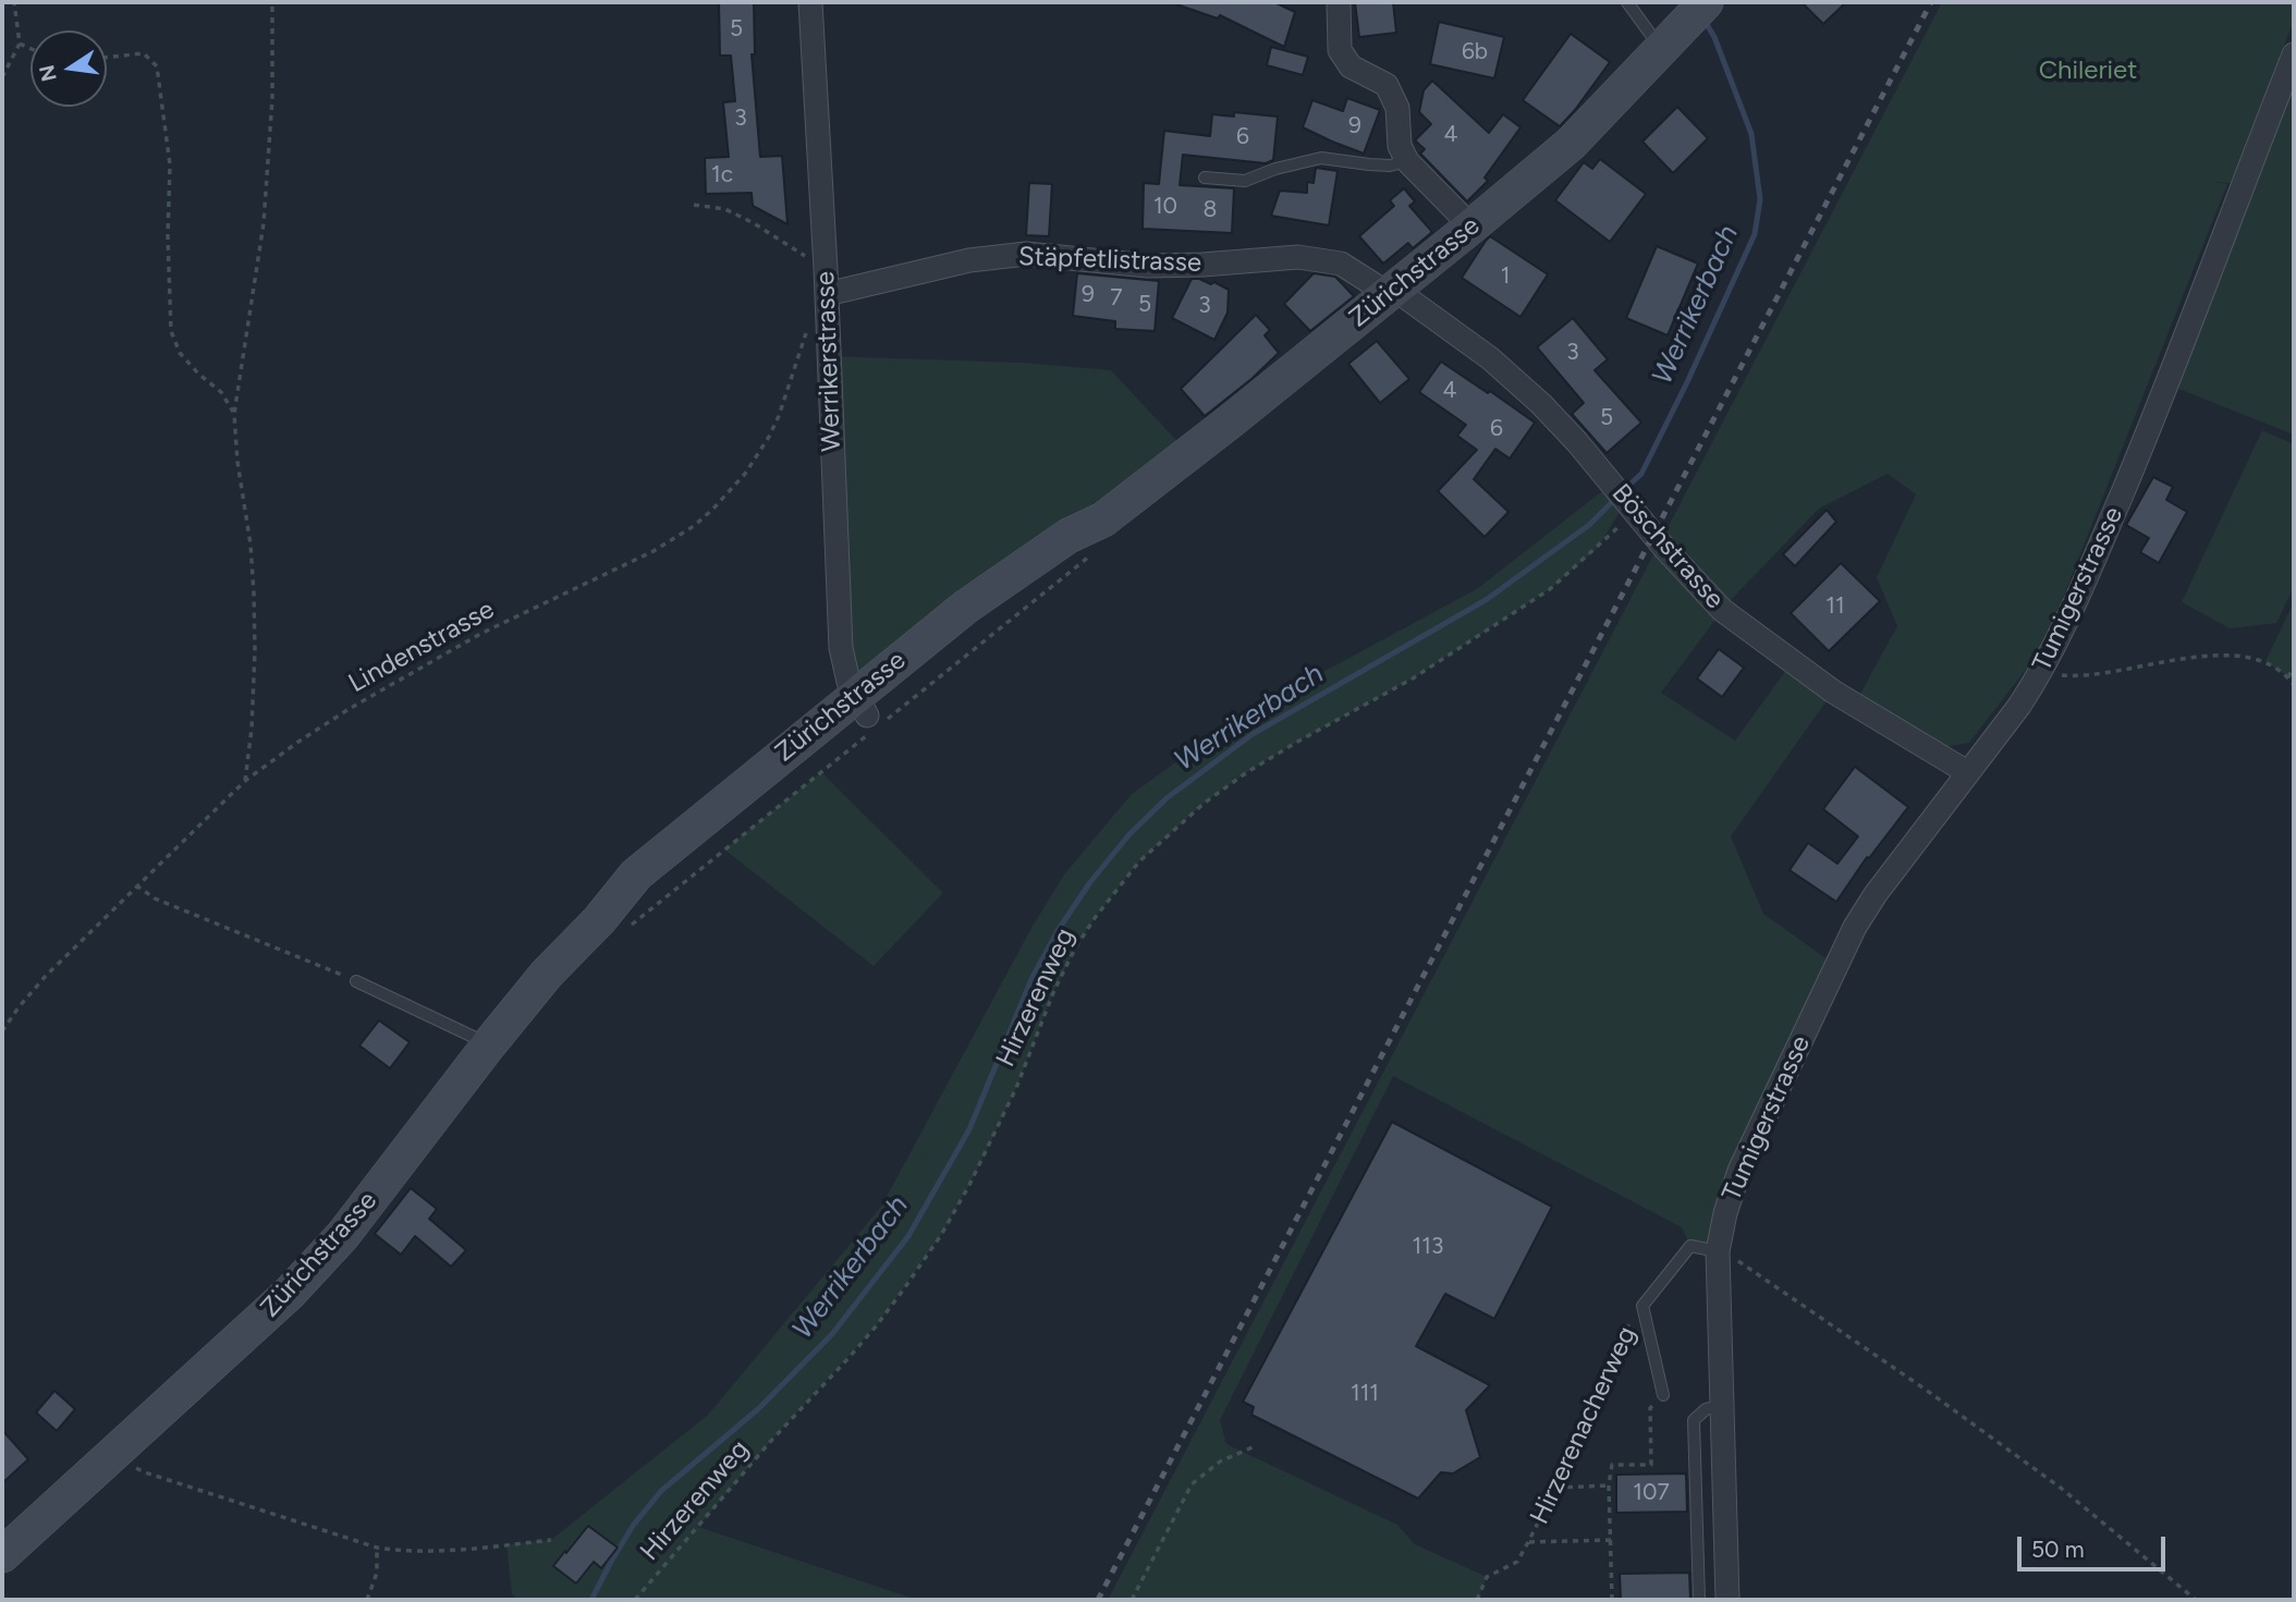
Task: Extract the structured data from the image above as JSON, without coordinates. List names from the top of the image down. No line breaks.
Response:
{"streets":{"main road":["Zürichstrasse"],"street":["Stäpfetlistrasse","Werrikerstrasse","Böschstrasse","Tumigerstrasse"],"lane":["Hirzerenacherweg"],"path":["Lindenstrasse","Hirzerenweg"]},"crossings":[["Stäpfetlistrasse","Zürichstrasse"],["Stäpfetlistrasse","Werrikerstrasse"],["Stäpfetlistrasse","Böschstrasse"],["Zürichstrasse","Werrikerstrasse"],["Zürichstrasse","Böschstrasse"],["Böschstrasse","Tumigerstrasse"],["Böschstrasse","Hirzerenweg"],["Tumigerstrasse","Hirzerenacherweg"]],"water":["Werrikerbach"],"parks":["Chileriet"],"house_numbers":["5","6b","3","9","4","6","1c","10","8","1","9","7","5","3","3","4","5","6","11","113","111","107"],"scale_bar":"50 m","north":"left"}
